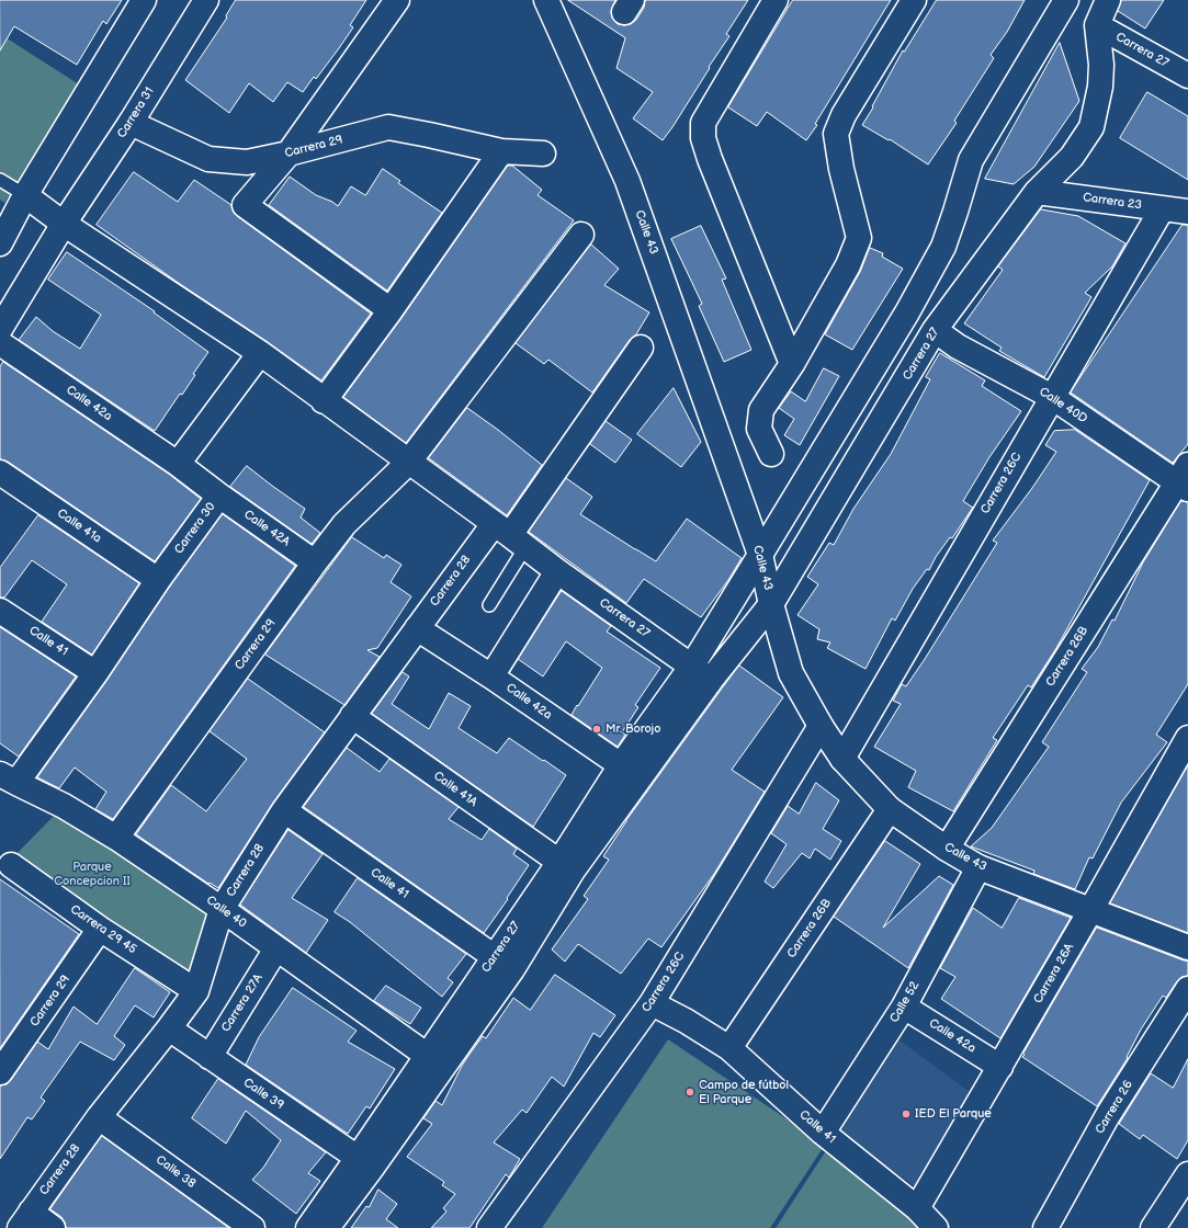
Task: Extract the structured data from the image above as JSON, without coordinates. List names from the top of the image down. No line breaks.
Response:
{"streets":{"street":["Carrera 27","Carrera 31","Carrera 29","Carrera 23","Calle 43","Calle 42a","Calle 40D","Carrera 26C","Calle 41a","Carrera 30","Calle 42A","Carrera 28","Calle 41","Carrera 26B","Calle 41A","Calle 40","Carrera 29 45","Carrera 26A","Calle 52","Carrera 27A","Calle 39","Carrera 26","Calle 38"]},"crossings":[["Carrera 27","Carrera 23"],["Carrera 27","Calle 43"],["Carrera 27","Calle 42a"],["Carrera 27","Calle 40D"],["Carrera 27","Calle 41"],["Carrera 27","Calle 41A"],["Carrera 27","Calle 40"],["Carrera 27","Calle 39"],["Carrera 31","Carrera 29"],["Carrera 29","Calle 42A"],["Carrera 29","Calle 40"],["Carrera 29","Carrera 29 45"],["Carrera 23","Carrera 26C"],["Calle 43","Carrera 26C"],["Calle 43","Carrera 26B"],["Calle 43","Carrera 26A"],["Calle 43","Calle 52"],["Calle 42a","Carrera 30"],["Calle 42a","Carrera 28"],["Calle 42a","Carrera 26A"],["Calle 42a","Calle 52"],["Calle 40D","Carrera 26C"],["Calle 40D","Carrera 26B"],["Carrera 26C","Calle 41"],["Calle 41a","Carrera 30"],["Carrera 30","Calle 42A"],["Carrera 30","Calle 41"],["Carrera 30","Calle 40"],["Carrera 28","Calle 41"],["Carrera 28","Calle 41A"],["Carrera 28","Calle 40"],["Carrera 28","Carrera 29 45"],["Carrera 28","Calle 39"],["Carrera 28","Calle 38"],["Calle 41","Carrera 26B"],["Calle 41","Carrera 26A"],["Calle 41","Calle 52"],["Calle 40","Carrera 27A"],["Carrera 27A","Calle 39"]],"parks":["Parque Concepcion II"],"places":["Mr. Borojo","Campo de fútbol El Parque","IED El Parque"]}
